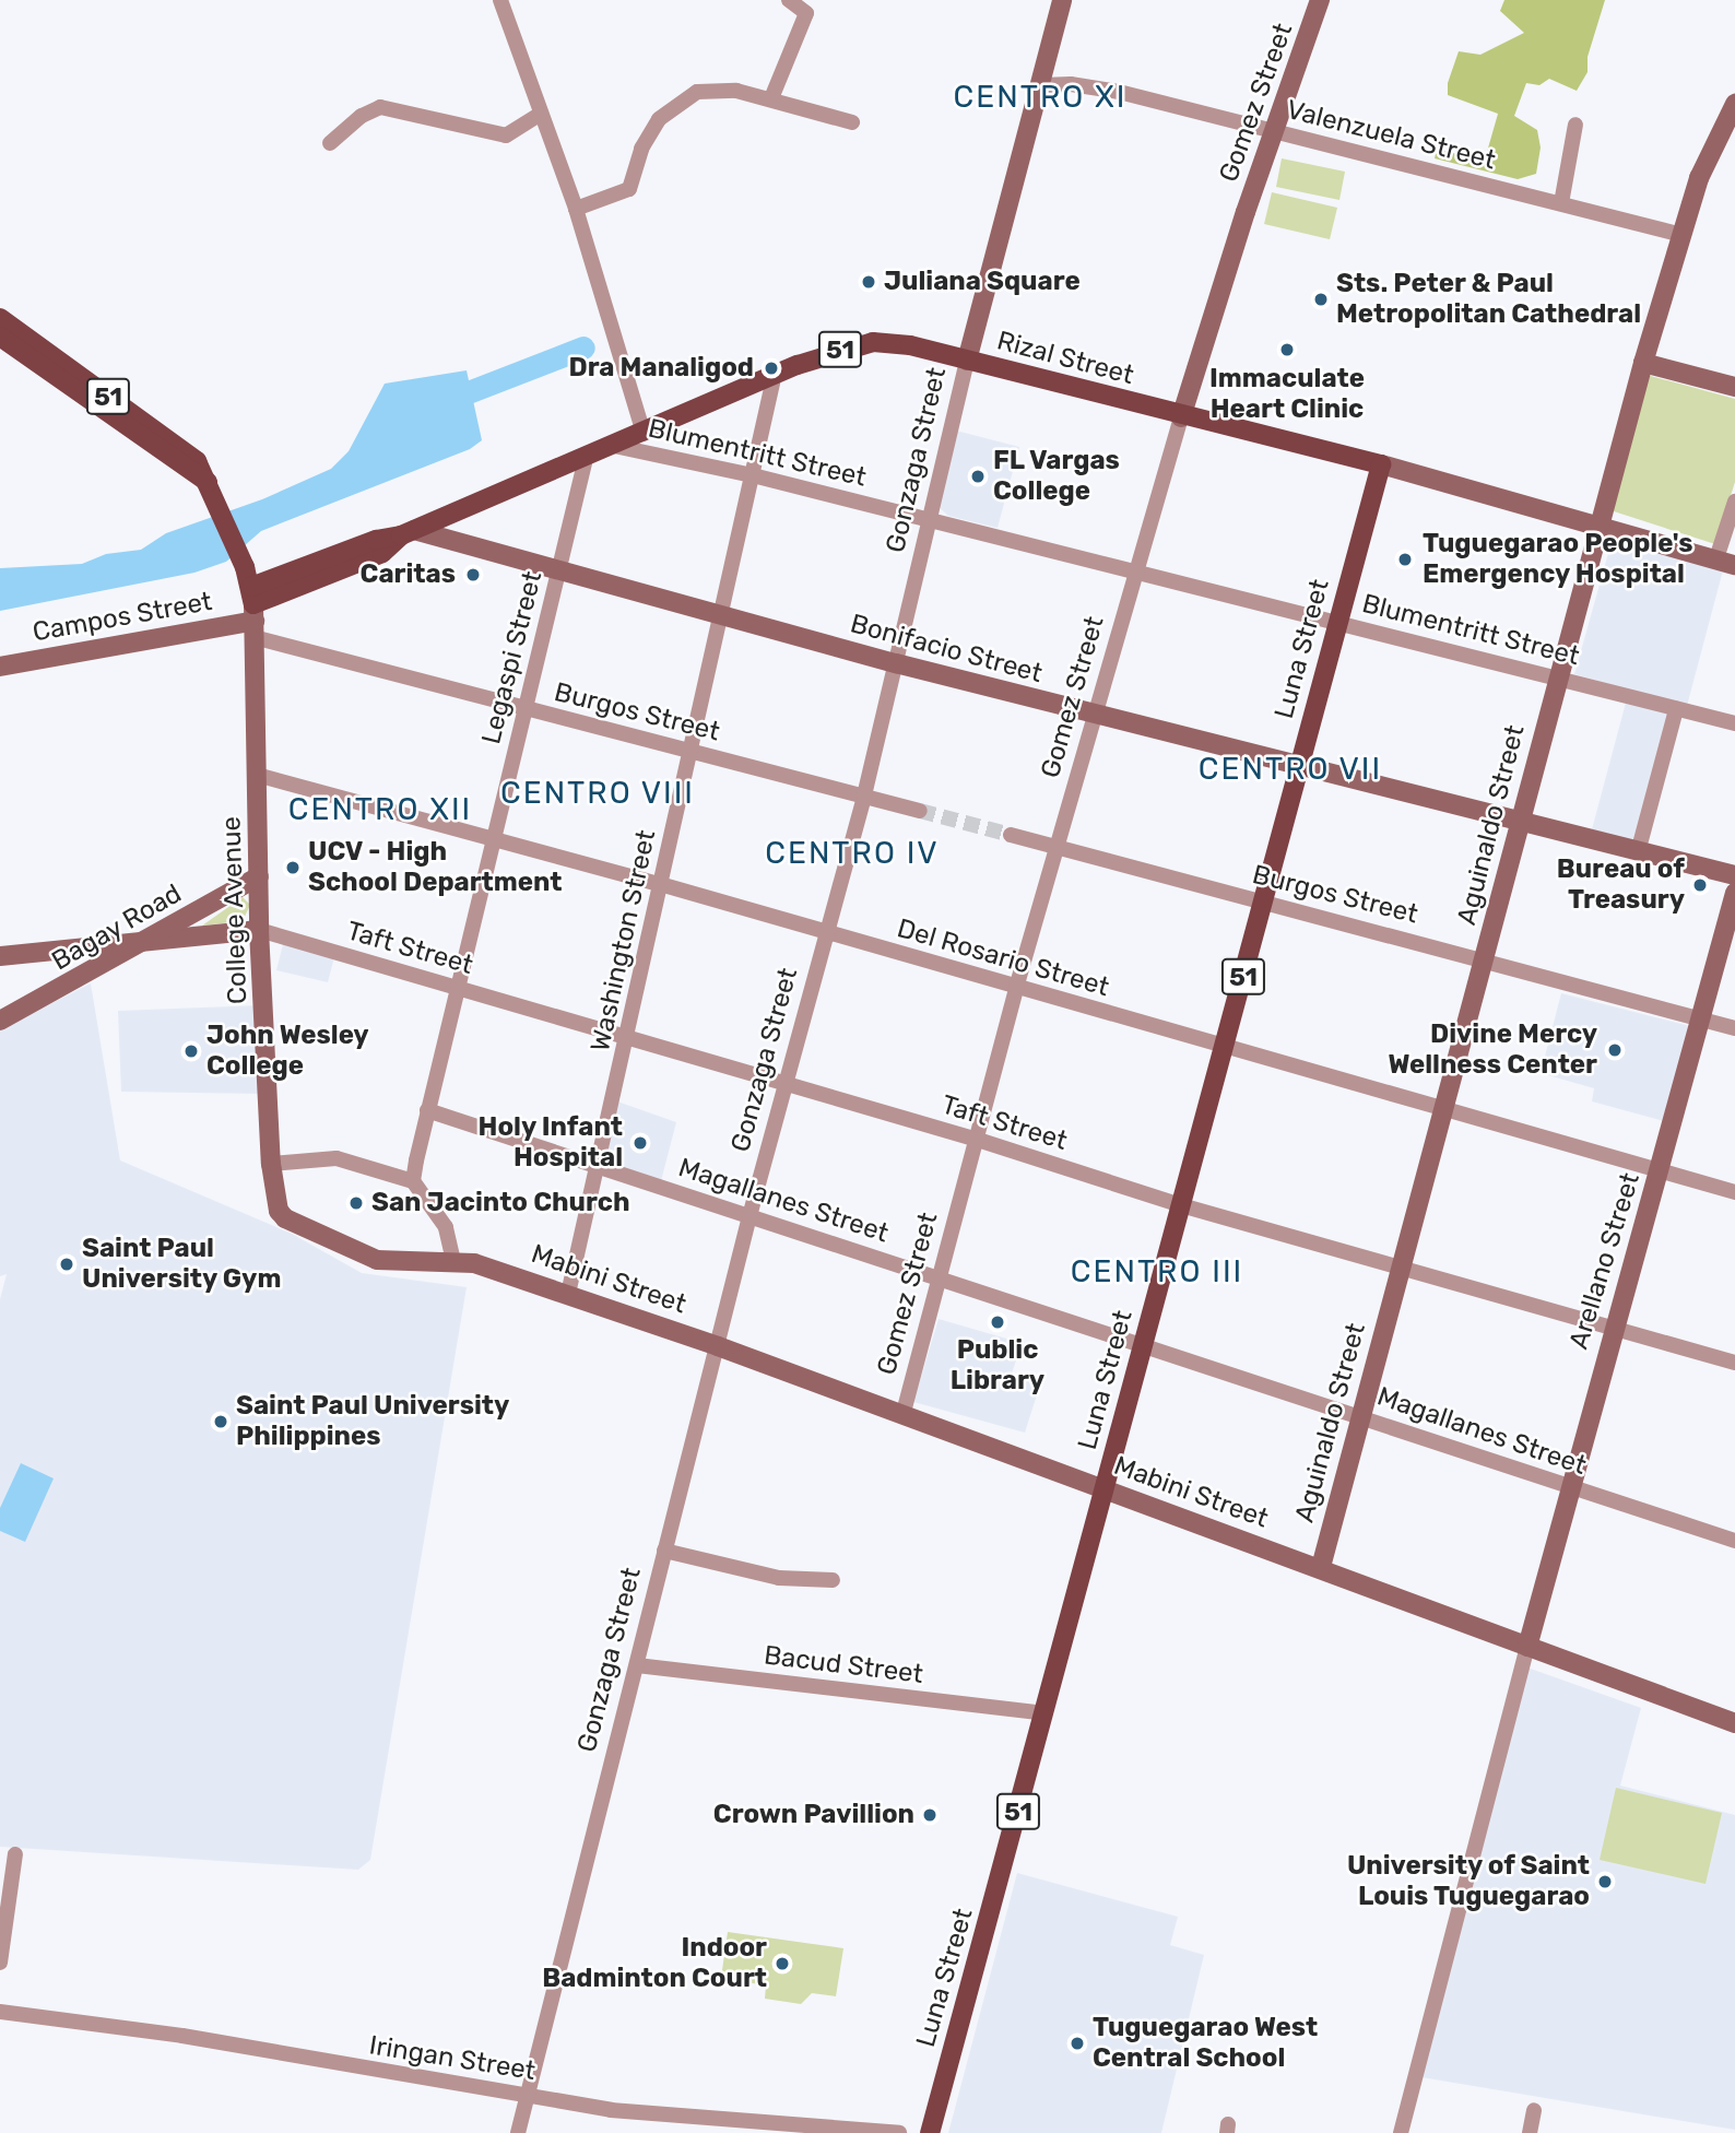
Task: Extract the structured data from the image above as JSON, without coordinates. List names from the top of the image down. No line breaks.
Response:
{"streets":{"main road":["51","Rizal Street","Luna Street"],"street":["Gomez Street","Valenzuela Street","Blumentritt Street","Gonzaga Street","Campos Street","Bonifacio Street","Legaspi Street","Burgos Street","Aguinaldo Street","College Avenue","Bagay Road","Washington Street","Taft Street","Del Rosario Street","Magallanes Street","Arellano Street","Mabini Street","Bacud Street","Iringan Street"]},"crossings":[["Gomez Street","Valenzuela Street"],["Gomez Street","Rizal Street"],["Gomez Street","Blumentritt Street"],["Gomez Street","Bonifacio Street"],["Gomez Street","Burgos Street"],["Gomez Street","Taft Street"],["Gomez Street","Del Rosario Street"],["Gomez Street","Magallanes Street"],["Gomez Street","Mabini Street"],["Valenzuela Street","Gonzaga Street"],["Valenzuela Street","Aguinaldo Street"],["51","Rizal Street"],["51","Campos Street"],["51","Burgos Street"],["51","College Avenue"],["Rizal Street","Blumentritt Street"],["Rizal Street","Gonzaga Street"],["Rizal Street","Campos Street"],["Rizal Street","Bonifacio Street"],["Rizal Street","Luna Street"],["Rizal Street","Legaspi Street"],["Rizal Street","Burgos Street"],["Rizal Street","Aguinaldo Street"],["Rizal Street","College Avenue"],["Rizal Street","Washington Street"],["Blumentritt Street","Gonzaga Street"],["Blumentritt Street","Luna Street"],["Blumentritt Street","Aguinaldo Street"],["Blumentritt Street","Washington Street"],["Gonzaga Street","Bonifacio Street"],["Gonzaga Street","Burgos Street"],["Gonzaga Street","Taft Street"],["Gonzaga Street","Del Rosario Street"],["Gonzaga Street","Magallanes Street"],["Gonzaga Street","Mabini Street"],["Gonzaga Street","Bacud Street"],["Gonzaga Street","Iringan Street"],["Campos Street","Burgos Street"],["Campos Street","College Avenue"],["Bonifacio Street","Luna Street"],["Bonifacio Street","Legaspi Street"],["Bonifacio Street","Aguinaldo Street"],["Bonifacio Street","Washington Street"],["Luna Street","Burgos Street"],["Luna Street","Taft Street"],["Luna Street","Del Rosario Street"],["Luna Street","Magallanes Street"],["Luna Street","Mabini Street"],["Luna Street","Bacud Street"],["Legaspi Street","Burgos Street"],["Legaspi Street","Taft Street"],["Legaspi Street","Del Rosario Street"],["Legaspi Street","Magallanes Street"],["Burgos Street","Aguinaldo Street"],["Burgos Street","College Avenue"],["Burgos Street","Washington Street"],["Burgos Street","Arellano Street"],["Aguinaldo Street","Taft Street"],["Aguinaldo Street","Del Rosario Street"],["Aguinaldo Street","Magallanes Street"],["Aguinaldo Street","Mabini Street"],["College Avenue","Bagay Road"],["College Avenue","Taft Street"],["College Avenue","Del Rosario Street"],["College Avenue","Mabini Street"],["Washington Street","Taft Street"],["Washington Street","Del Rosario Street"],["Washington Street","Magallanes Street"],["Washington Street","Mabini Street"],["Taft Street","Arellano Street"],["Del Rosario Street","Arellano Street"],["Magallanes Street","Arellano Street"],["Arellano Street","Mabini Street"]],"districts":["CENTRO XI","CENTRO VII","CENTRO VIII","CENTRO XII","CENTRO IV","CENTRO III"],"places":["Juliana Square","Sts. Peter & Paul Metropolitan Cathedral","Immaculate Heart Clinic","Dra Manaligod","FL Vargas College","Tuguegarao People's Emergency Hospital","Caritas","UCV - High School Department","Bureau of Treasury","Divine Mercy Wellness Center","John Wesley College","Holy Infant Hospital","San Jacinto Church","Saint Paul University Gym","Public Library","Saint Paul University Philippines","Crown Pavillion","University of Saint Louis Tuguegarao","Indoor Badminton Court","Tuguegarao West Central School"]}
